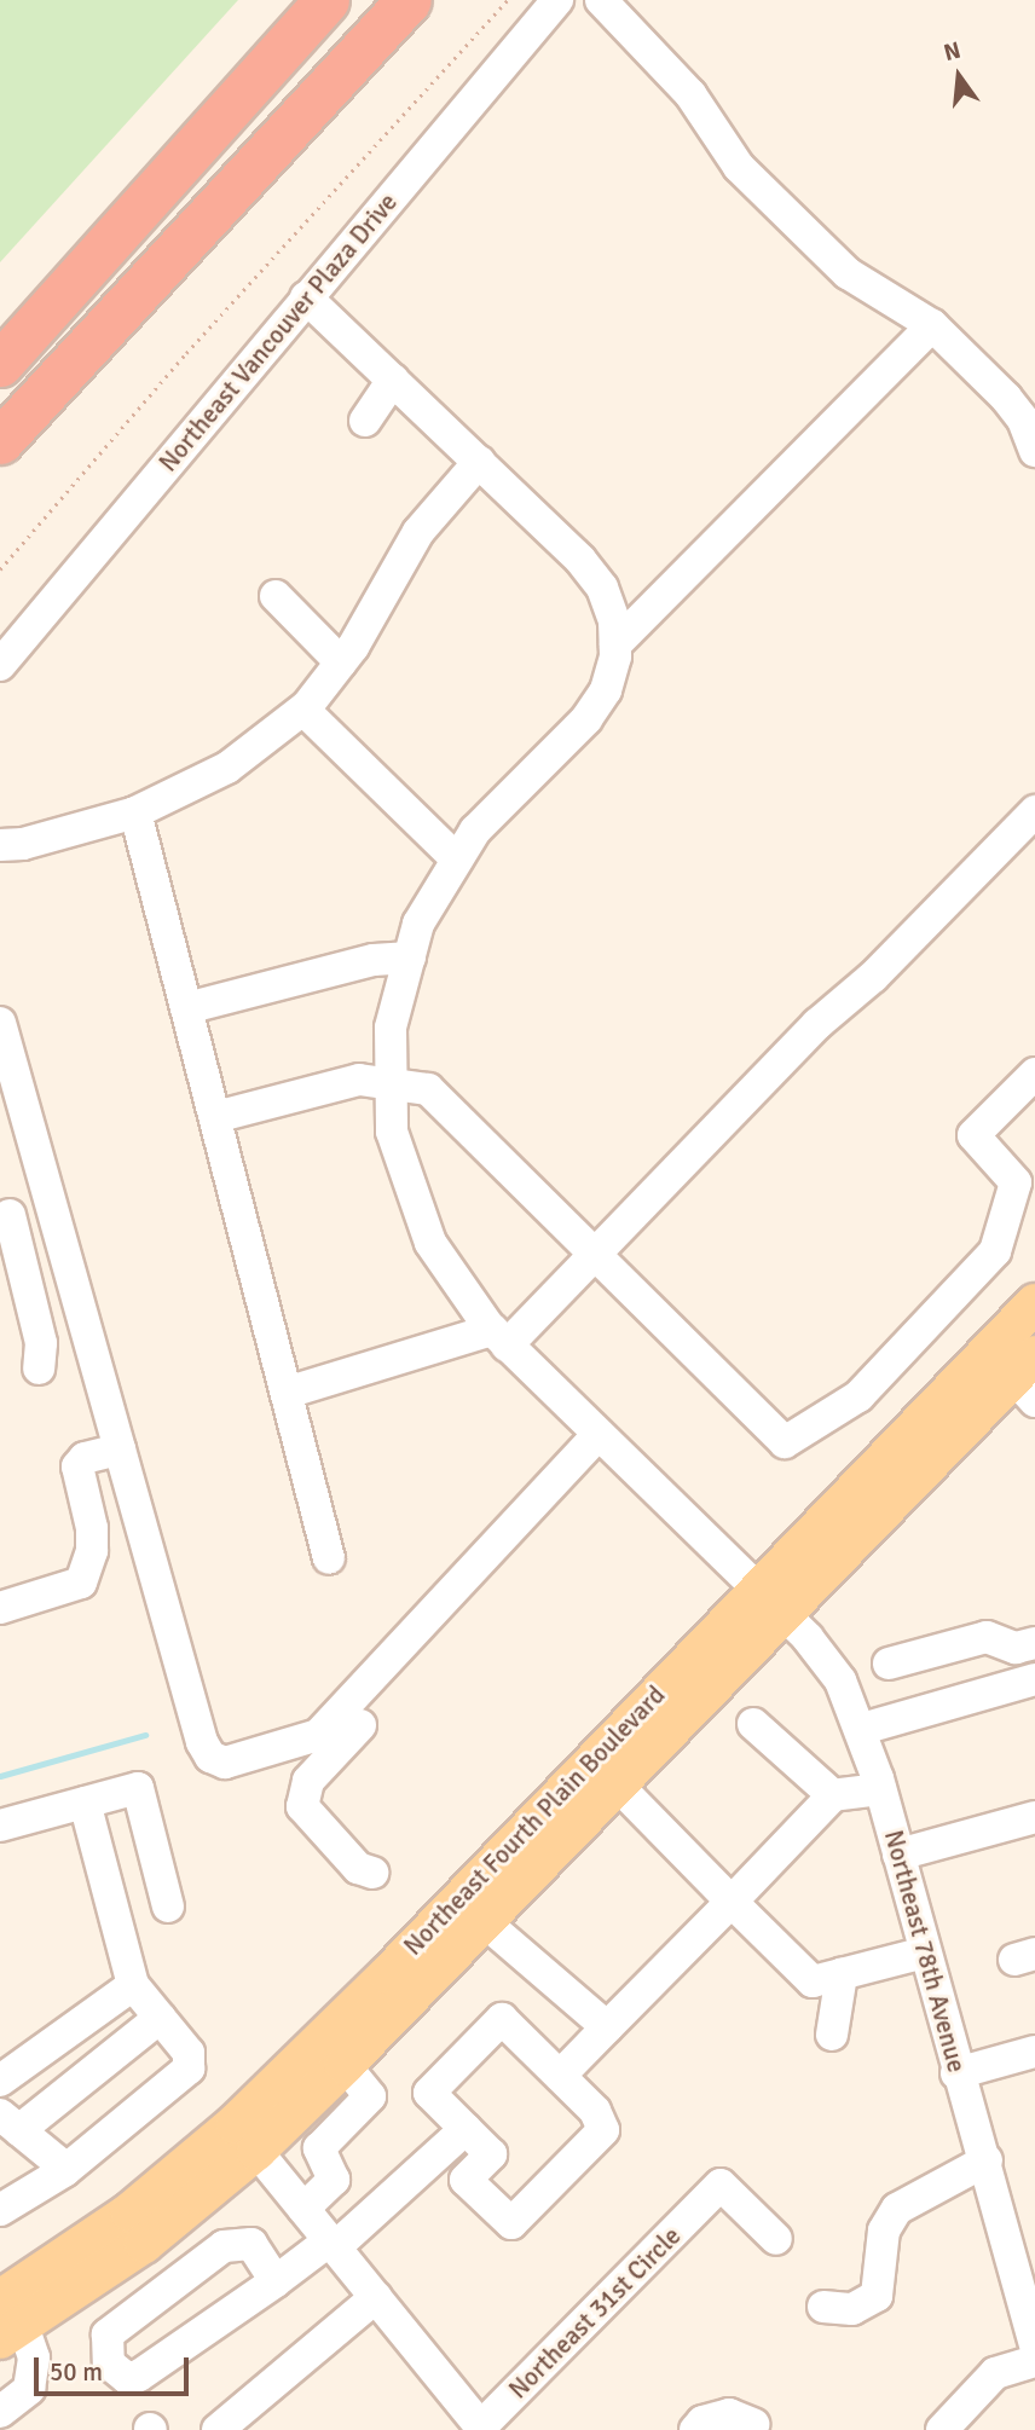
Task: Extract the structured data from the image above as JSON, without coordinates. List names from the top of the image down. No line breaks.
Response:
{"streets":{"main road":["Northeast Fourth Plain Boulevard"],"street":["Northeast Vancouver Plaza Drive","Northeast 78th Avenue","Northeast 31st Circle"]},"crossings":[["Northeast Fourth Plain Boulevard","Northeast 78th Avenue"]],"scale_bar":"50 m","north":"top"}
